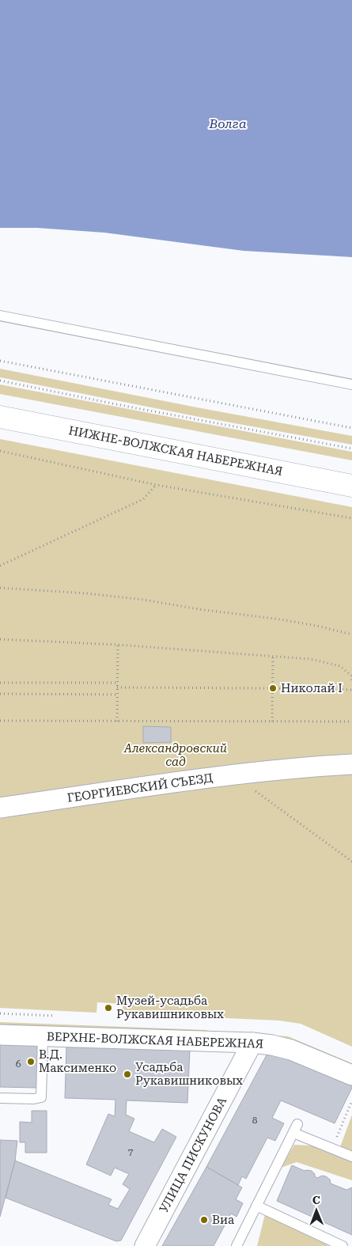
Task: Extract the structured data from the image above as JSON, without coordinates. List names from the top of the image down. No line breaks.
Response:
{"streets":{"main road":["НИЖНЕ-ВОЛЖСКАЯ НАБЕРЕЖНАЯ"],"street":["ГЕОРГИЕВСКИЙ СЪЕЗД","ВЕРХНЕ-ВОЛЖСКАЯ НАБЕРЕЖНАЯ","УЛИЦА ПИСКУНОВА"]},"crossings":[["ВЕРХНЕ-ВОЛЖСКАЯ НАБЕРЕЖНАЯ","УЛИЦА ПИСКУНОВА"]],"water":["Волга"],"parks":["Александровский сад"],"places":["Николай I","Музей-усадьба Рукавишниковых","В.Д. Максименко","Усадьба Рукавишниковых","Виа"],"house_numbers":["6","8","7"],"north":"top"}
